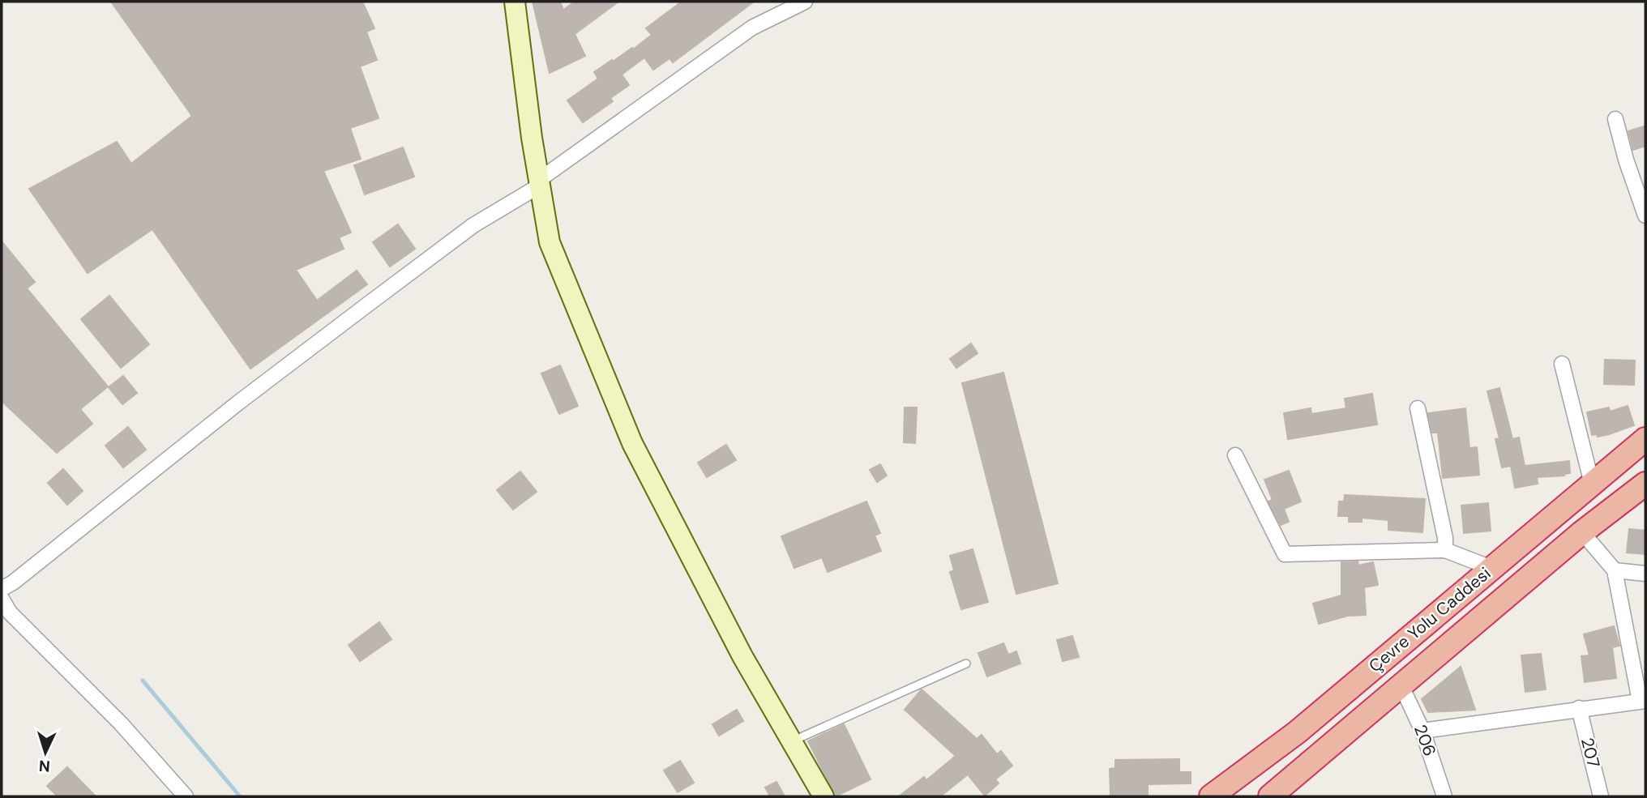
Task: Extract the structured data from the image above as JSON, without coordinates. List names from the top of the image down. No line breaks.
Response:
{"streets":{"highway":["Çevre Yolu Caddesi"],"street":["206","207"]},"crossings":[["Çevre Yolu Caddesi","206"]],"north":"bottom"}
